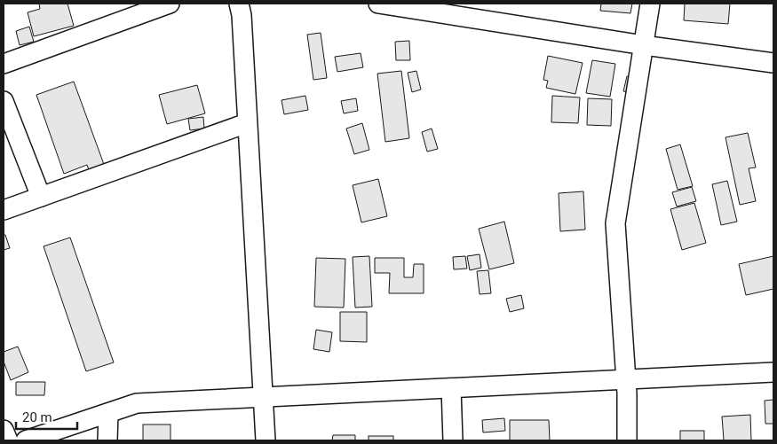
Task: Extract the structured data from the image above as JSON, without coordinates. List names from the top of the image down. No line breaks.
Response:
{"scale_bar":"20 m"}
